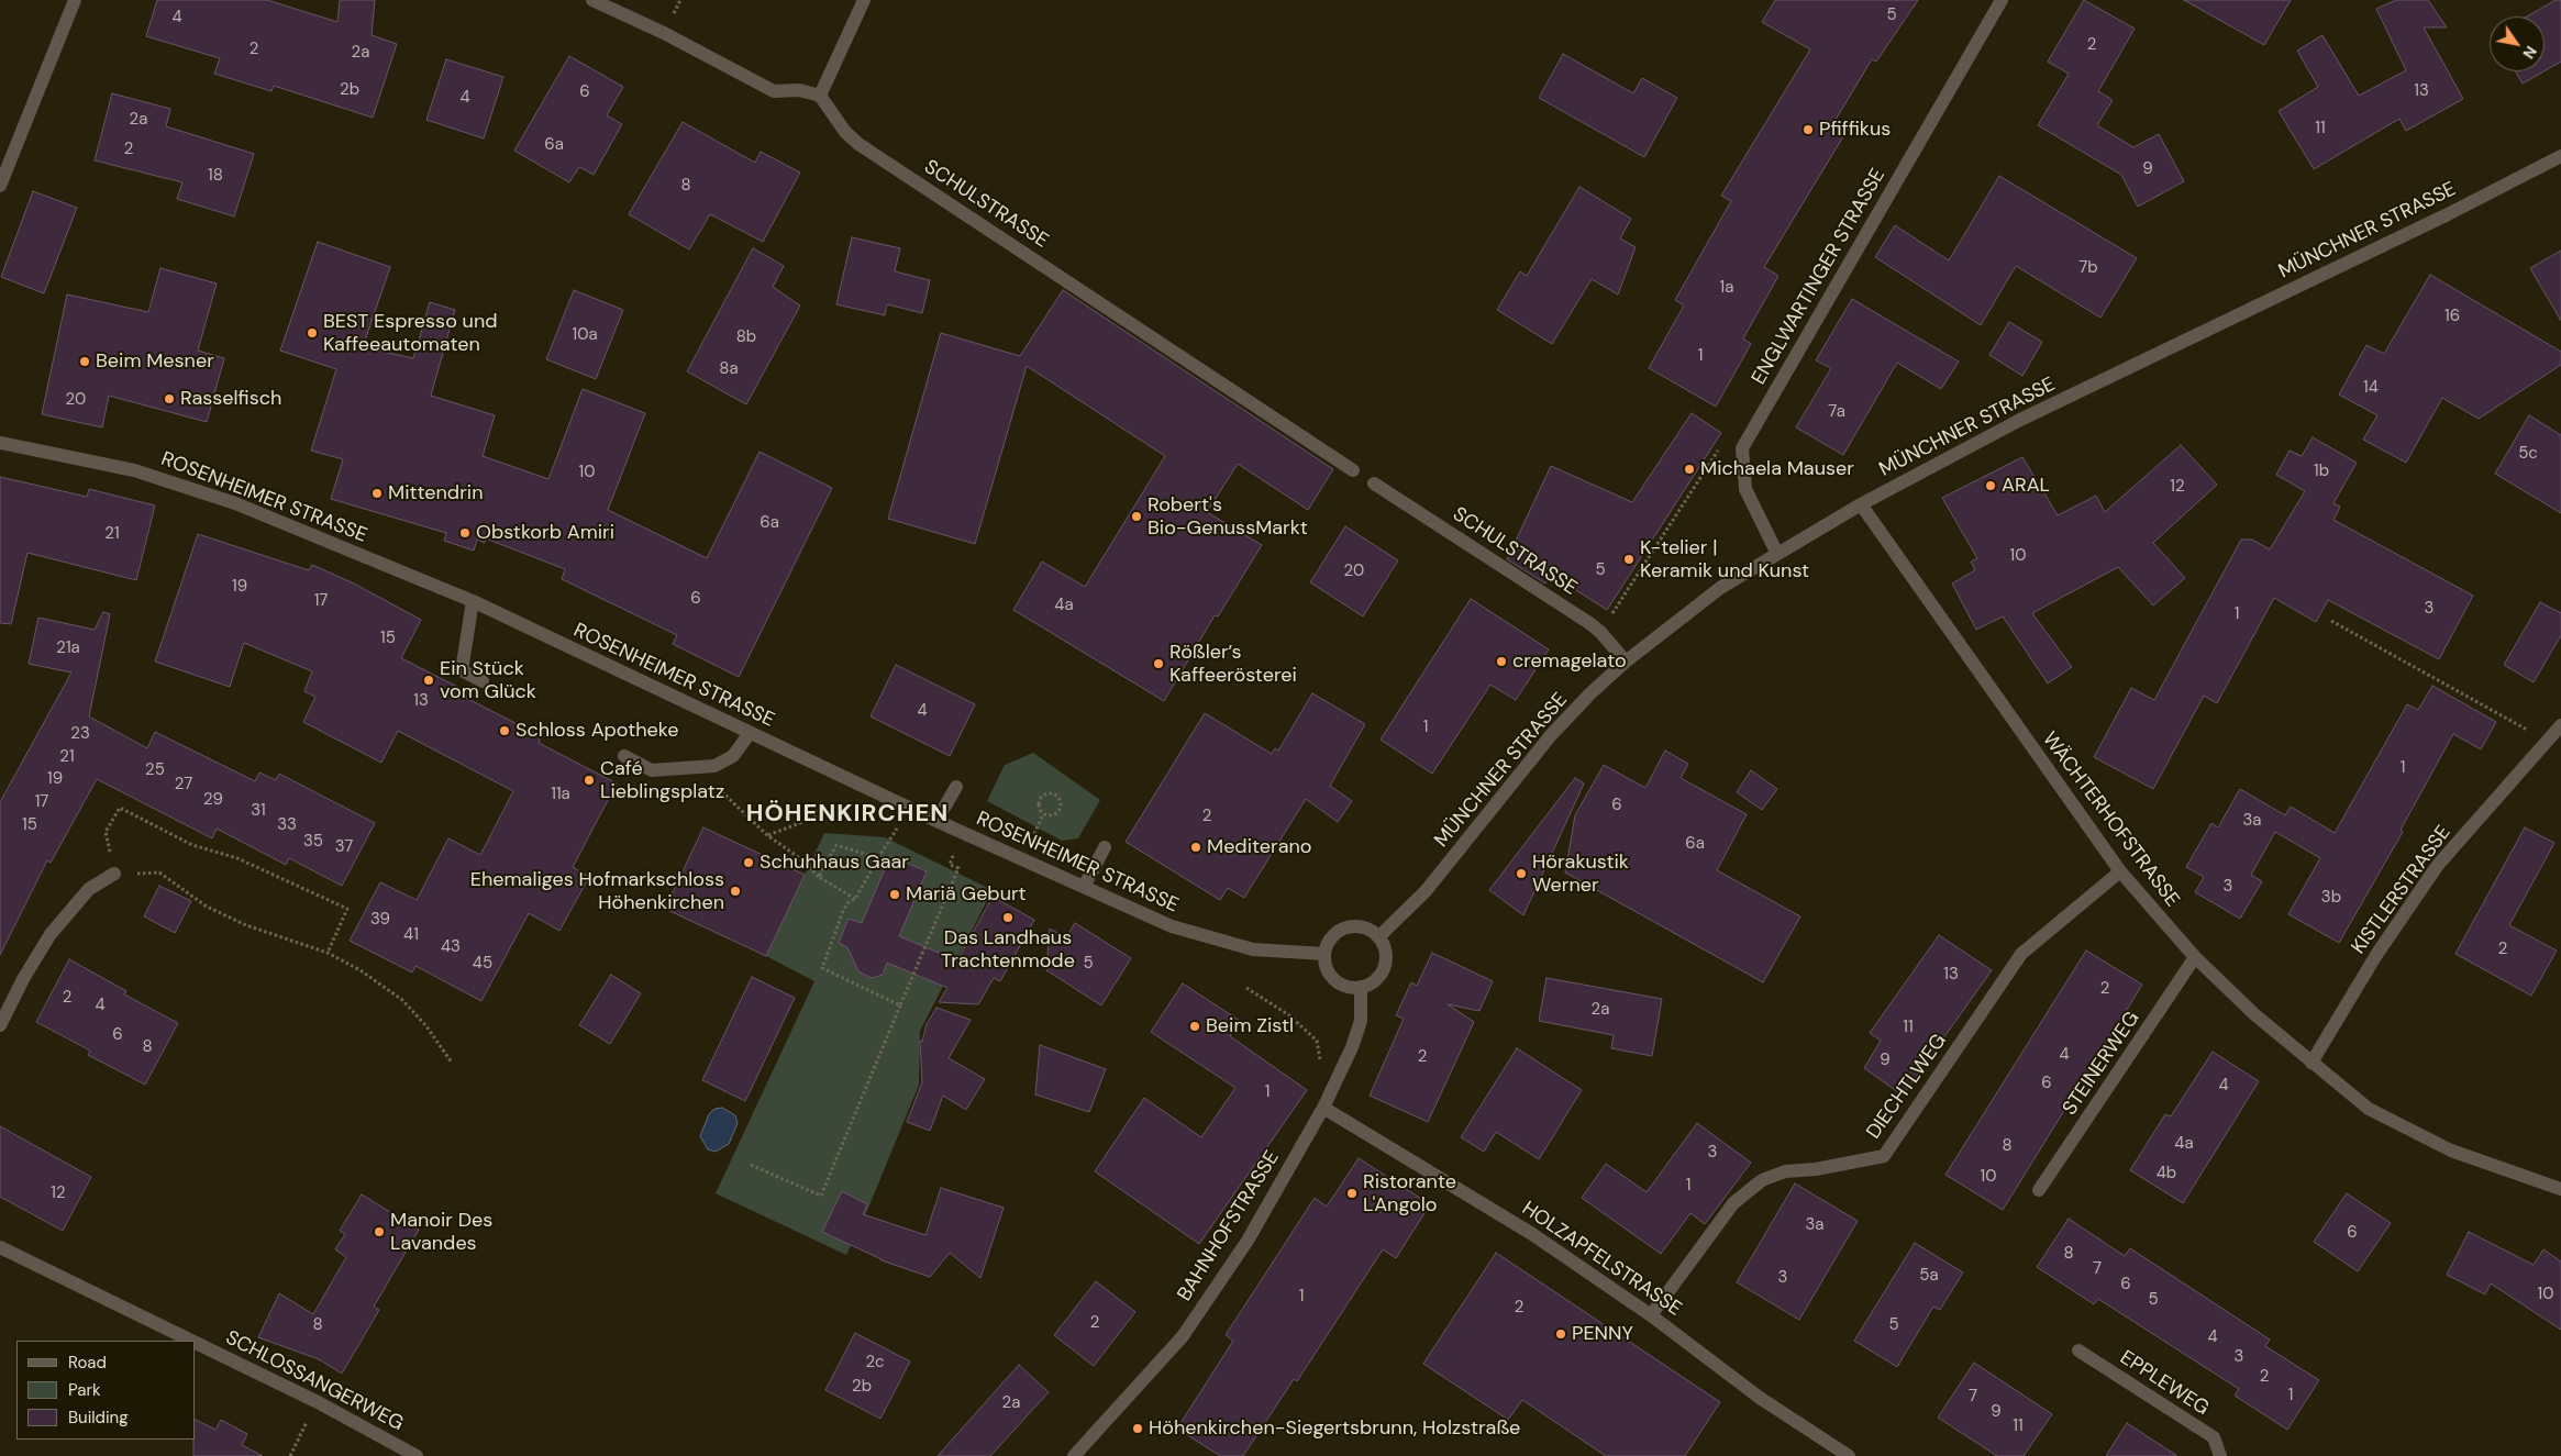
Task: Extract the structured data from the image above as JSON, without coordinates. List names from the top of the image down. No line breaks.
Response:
{"streets":{"street":["SCHULSTRASSE","MÜNCHNER STRASSE","ENGLWARTINGER STRASSE","ROSENHEIMER STRASSE","WÄCHTERHOFSTRASSE","KISTLERSTRASSE","STEINERWEG","DIECHTLWEG","BAHNHOFSTRASSE","HOLZAPFELSTRASSE","SCHLOSSANGERWEG","EPPLEWEG"]},"crossings":[["SCHULSTRASSE","MÜNCHNER STRASSE"],["MÜNCHNER STRASSE","ROSENHEIMER STRASSE"],["MÜNCHNER STRASSE","WÄCHTERHOFSTRASSE"],["MÜNCHNER STRASSE","BAHNHOFSTRASSE"],["ROSENHEIMER STRASSE","BAHNHOFSTRASSE"],["WÄCHTERHOFSTRASSE","KISTLERSTRASSE"],["WÄCHTERHOFSTRASSE","STEINERWEG"],["WÄCHTERHOFSTRASSE","DIECHTLWEG"],["DIECHTLWEG","HOLZAPFELSTRASSE"],["BAHNHOFSTRASSE","HOLZAPFELSTRASSE"]],"districts":["HÖHENKIRCHEN"],"places":["Pfiffikus","BEST Espresso und Kaffeeautomaten","Beim Mesner","Rasselfisch","Michaela Mauser","ARAL","Mittendrin","Robert's Bio-GenussMarkt","Obstkorb Amiri","K-telier | Keramik und Kunst","cremagelato","Rößler’s Kaffeerösterei","Ein Stück vom Glück","Schloss Apotheke","Café Lieblingsplatz","Mediterano","Schuhhaus Gaar","Hörakustik Werner","Ehemaliges Hofmarkschloss Höhenkirchen","Mariä Geburt","Das Landhaus Trachtenmode","Beim Zistl","Ristorante L'Angolo","Manoir Des Lavandes","PENNY","Höhenkirchen-Siegertsbrunn, Holzstraße"],"house_numbers":["5","4","2","2","2a","2b","13","6","4","2a","11","6a","2","9","18","8","7b","1a","16","10a","8b","1","8a","14","20","7a","5c","1b","10","12","6a","21","10","5","20","19","6","17","4a","3","1","15","21a","13","4","1","23","21","1","25","19","27","11a","29","17","6","31","2","3a","15","33","35","6a","37","3","3b","39","41","43","2","45","5","13","2","2","4","2a","11","6","8","4","2","9","6","4","1","4a","8","3","4b","10","1","12","3a","6","8","7","5a","3","6","10","1","5","2","2","8","5","4","3","2c","2","2b","1","7","2a","9","11"],"legend":["Road","Park","Building"],"north":"bottom right"}
